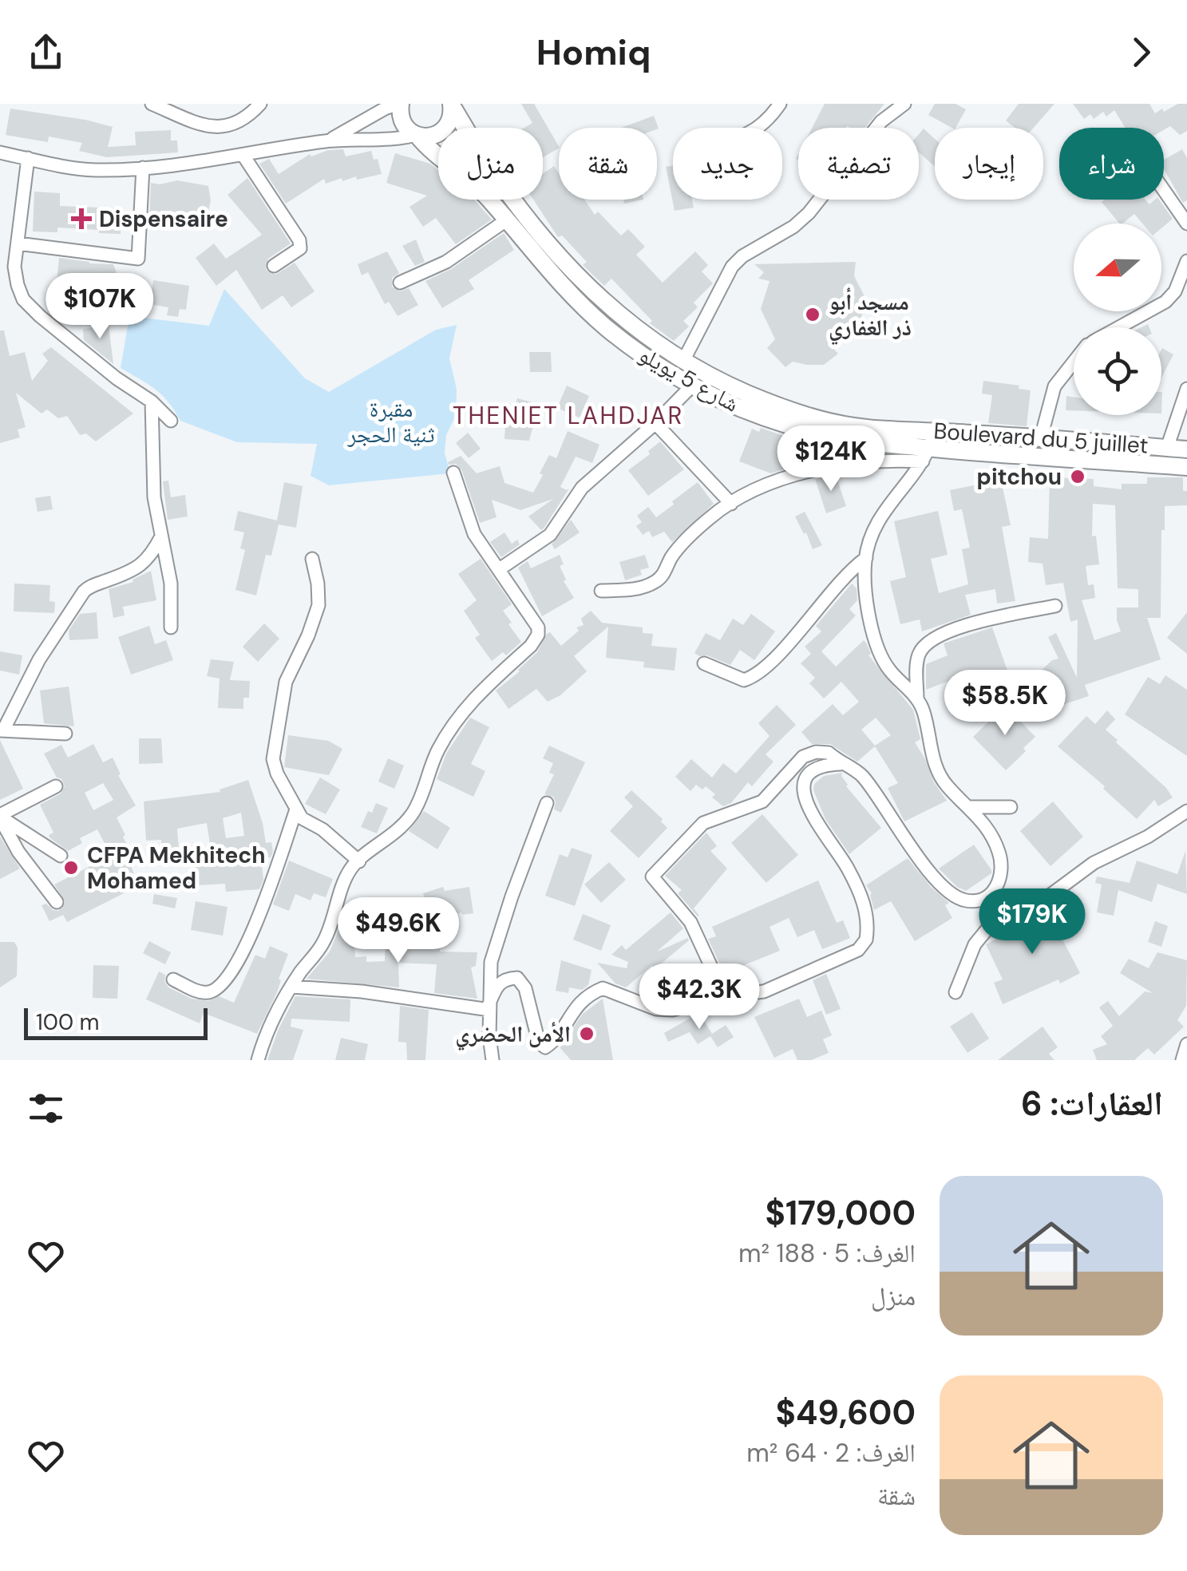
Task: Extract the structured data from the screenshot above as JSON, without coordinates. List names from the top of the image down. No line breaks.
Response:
{"streets":{"main road":["شارع 5 يويلو","Boulevard du 5 juillet"]},"districts":["THENIET LAHDJAR"],"parks":["مقبرة ثنية الحجر"],"places":{"health":["Dispensaire"],"other":["مسجد أبو ذر الغفاري","pitchou","CFPA Mekhitech Mohamed","الأمن الحضري"]},"scale_bar":"100 m","north":"left","page":{"header":"Homiq","chip":["شراء","إيجار","تصفية","جديد","شقة","منزل"],"price":["$107K","$124K","$58.5K","$179K","$49.6K","$42.3K"],"scale":"100 m","heading":"العقارات: 6","list":[{"name":"$179,000","note":"الغرف: 5 · 188 m² · منزل"},{"name":"$49,600","note":"الغرف: 2 · 64 m² · شقة"}]}}
